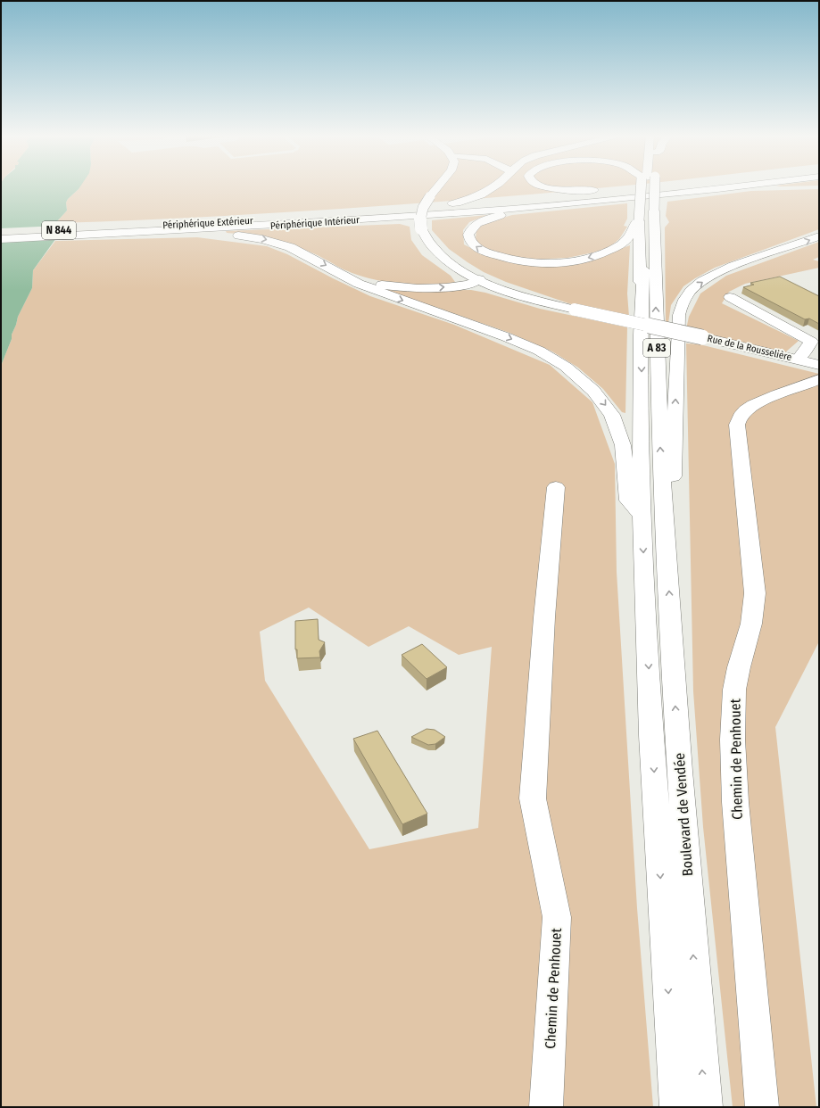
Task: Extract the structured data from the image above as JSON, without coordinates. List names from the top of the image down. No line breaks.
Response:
{"streets":{"main road":["Périphérique Extérieur","Périphérique Intérieur","N 844","A 83","Rue de la Rousselière","Chemin de Penhouet","Boulevard de Vendée"]},"crossings":[["Périphérique Extérieur","Périphérique Intérieur"],["A 83","Boulevard de Vendée"]]}
